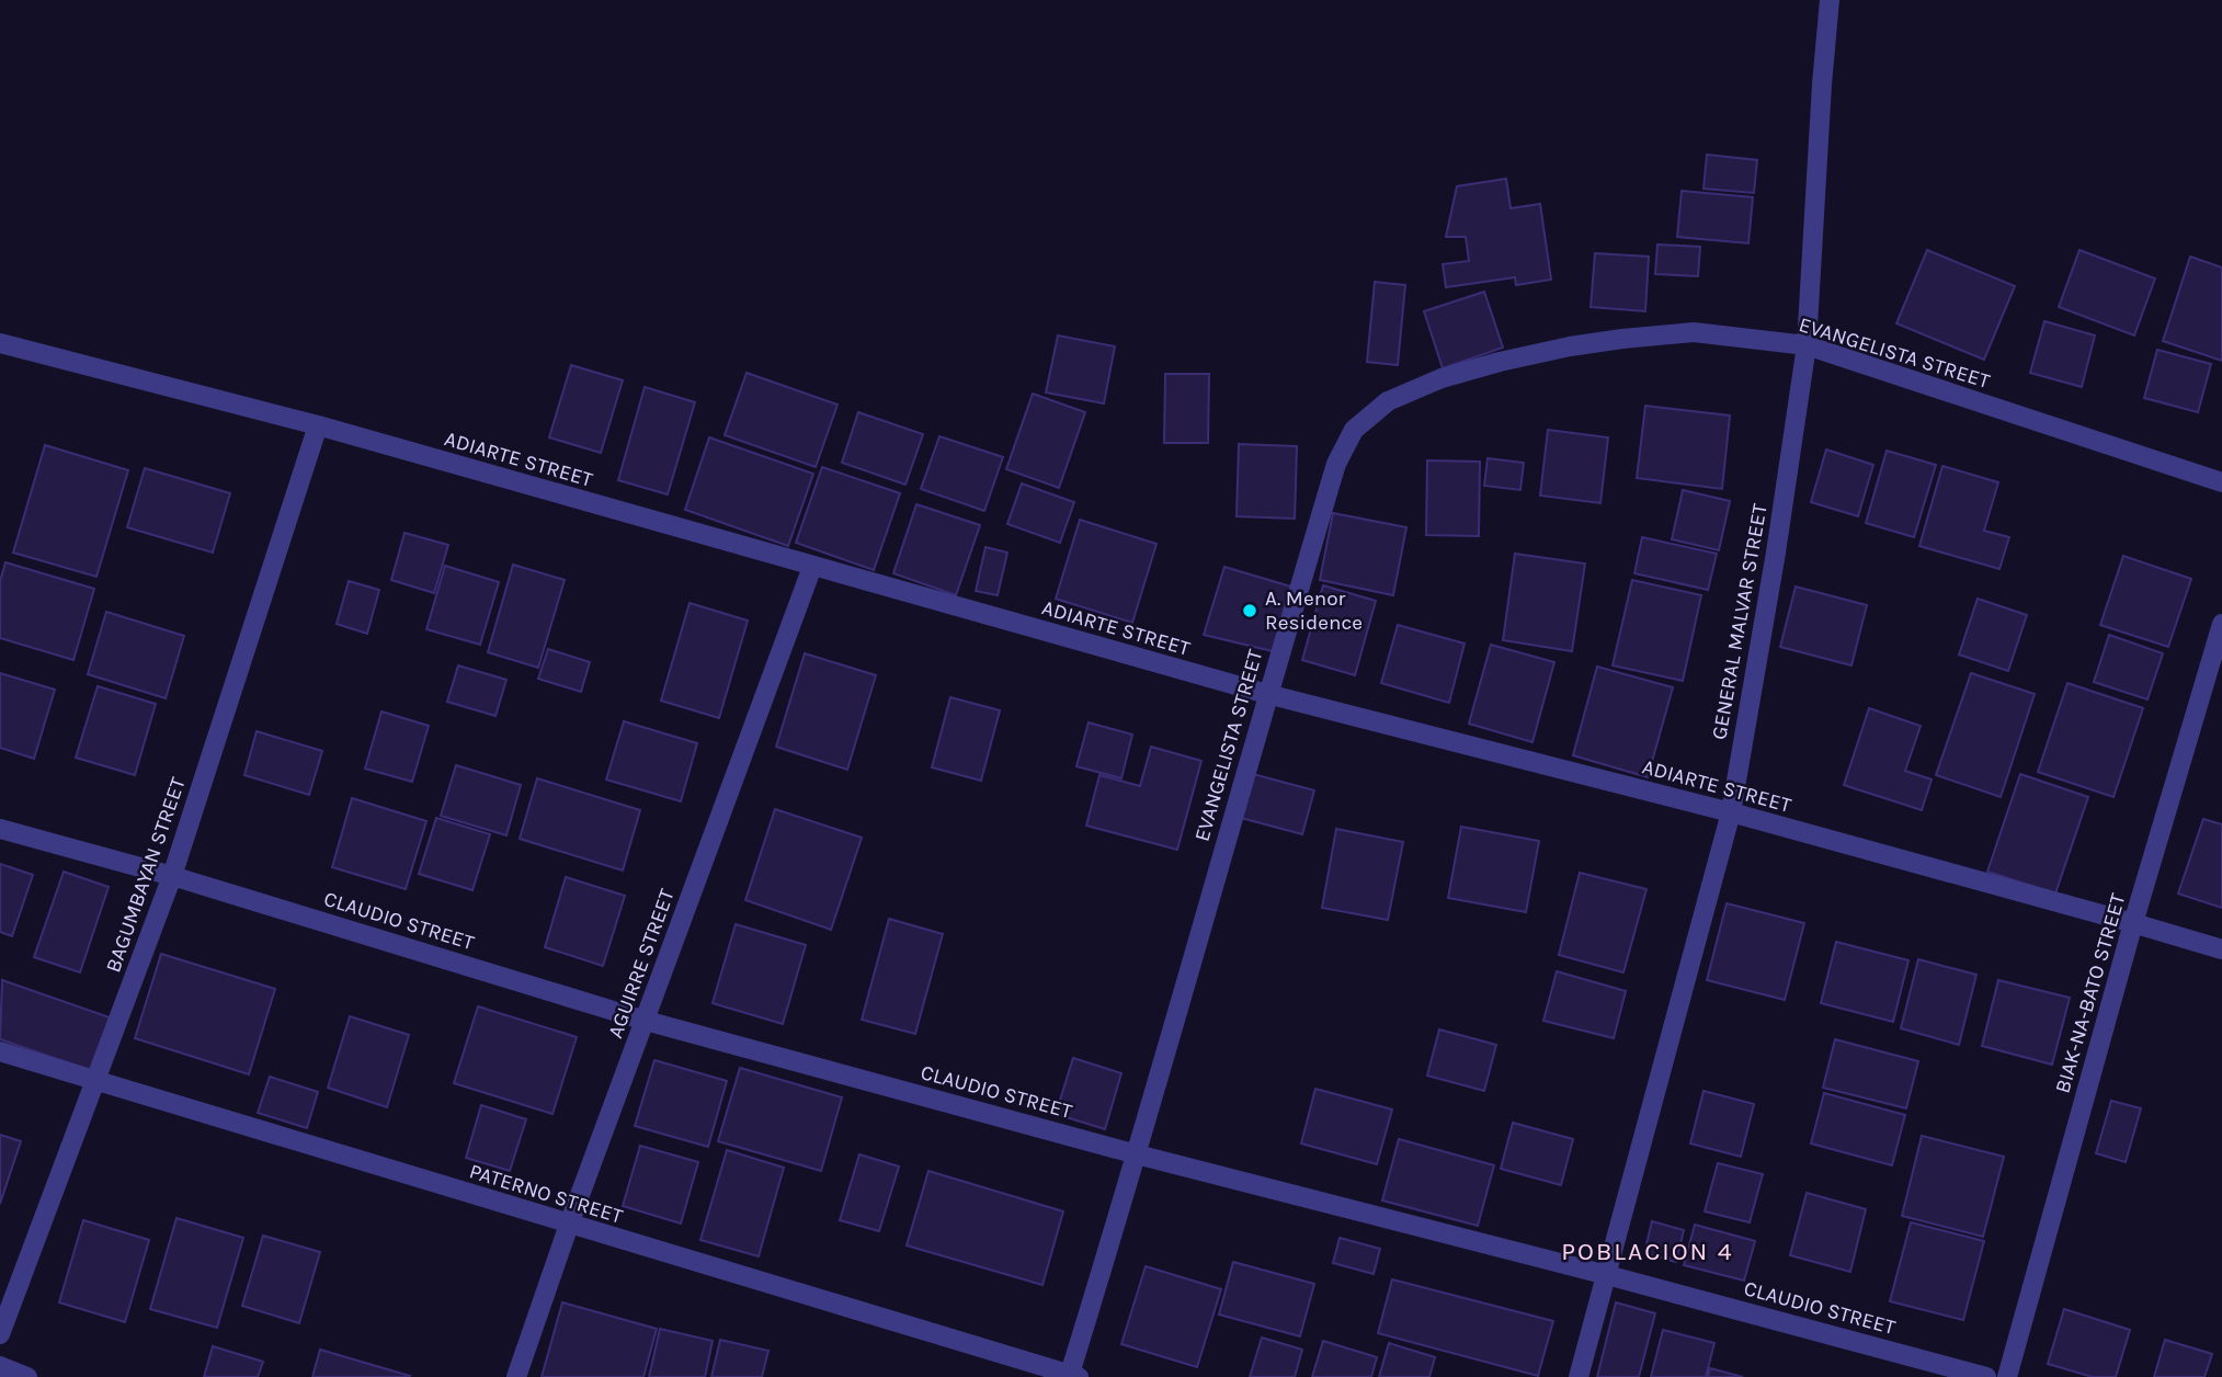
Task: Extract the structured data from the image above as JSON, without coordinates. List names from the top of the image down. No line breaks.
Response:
{"streets":{"street":["EVANGELISTA STREET","ADIARTE STREET","GENERAL MALVAR STREET","BAGUMBAYAN STREET","CLAUDIO STREET","AGUIRRE STREET","BIAK-NA-BATO STREET","PATERNO STREET"]},"crossings":[["EVANGELISTA STREET","ADIARTE STREET"],["EVANGELISTA STREET","GENERAL MALVAR STREET"],["EVANGELISTA STREET","CLAUDIO STREET"],["EVANGELISTA STREET","PATERNO STREET"],["ADIARTE STREET","GENERAL MALVAR STREET"],["ADIARTE STREET","BAGUMBAYAN STREET"],["ADIARTE STREET","AGUIRRE STREET"],["ADIARTE STREET","BIAK-NA-BATO STREET"],["GENERAL MALVAR STREET","CLAUDIO STREET"],["BAGUMBAYAN STREET","CLAUDIO STREET"],["BAGUMBAYAN STREET","PATERNO STREET"],["CLAUDIO STREET","AGUIRRE STREET"],["AGUIRRE STREET","PATERNO STREET"]],"districts":["POBLACION 4"],"places":["A. Menor Residence"]}
